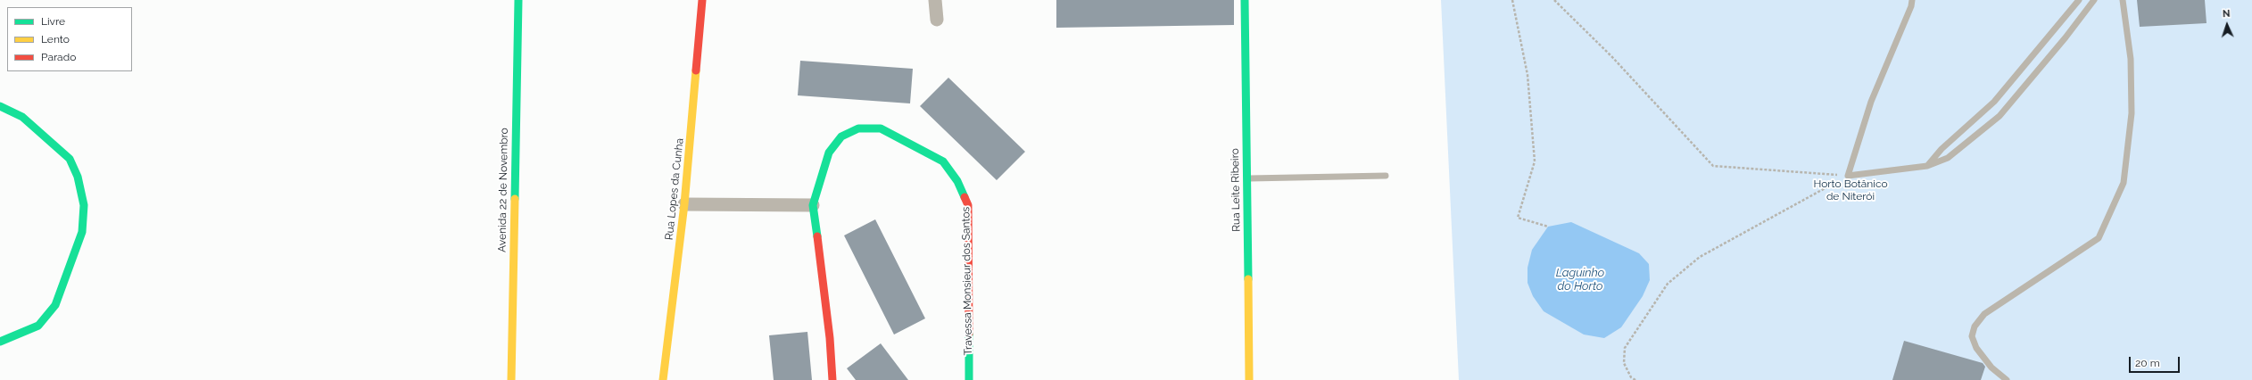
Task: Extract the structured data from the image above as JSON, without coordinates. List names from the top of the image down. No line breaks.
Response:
{"streets":{"street":["Rua Lopes da Cunha","Avenida 22 de Novembro","Rua Leite Ribeiro","Travessa Monsieur dos Santos"]},"water":["Laguinho do Horto"],"parks":["Horto Botânico de Niterói"],"legend":["Livre","Lento","Parado"],"scale_bar":"20 m","north":"top"}
